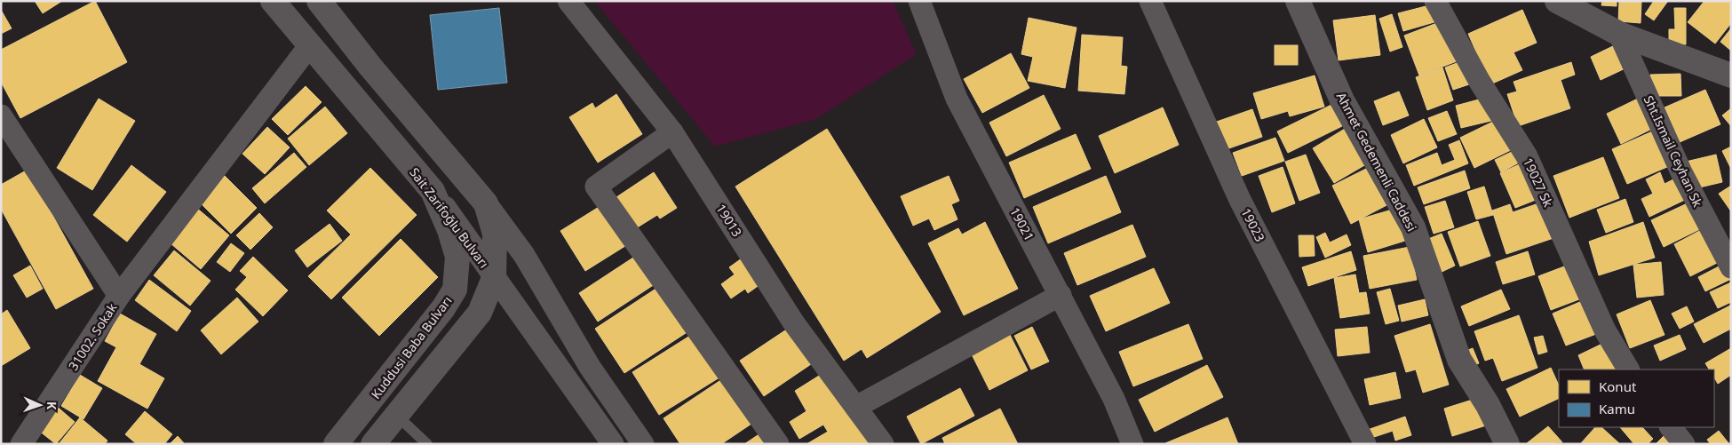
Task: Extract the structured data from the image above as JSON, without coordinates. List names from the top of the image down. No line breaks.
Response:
{"streets":{"main road":["Ahmet Gedemenli Caddesi","Sait Zarifoğlu Bulvarı","Kuddusi Baba Bulvarı"],"street":["Sht.Ismail Ceyhan Sk","19027 Sk","19013","19021","19023","31002. Sokak"]},"crossings":[["Sait Zarifoğlu Bulvarı","31002. Sokak"],["Sait Zarifoğlu Bulvarı","Kuddusi Baba Bulvarı"]],"legend":["Konut","Kamu"],"north":"right"}
